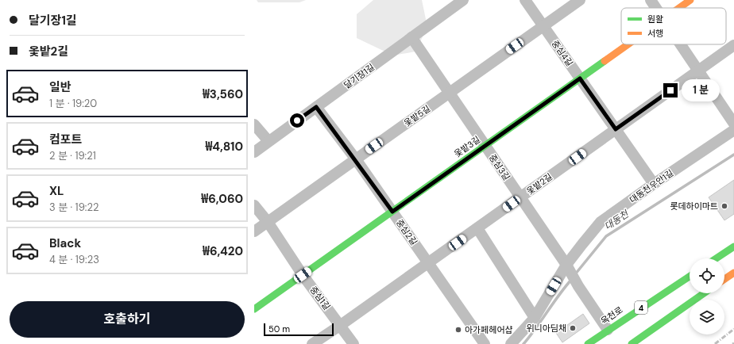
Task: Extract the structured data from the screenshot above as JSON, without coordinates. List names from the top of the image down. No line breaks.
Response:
{"streets":{"street":["중심4길","달기장1길","옻밭5길","옻밭3길","중심3길","옻밭2길","대동천우안1길","중심2길","중심1길","4","옥천로"]},"crossings":[["중심4길","옻밭5길"],["중심4길","옻밭3길"],["중심4길","옻밭2길"],["중심4길","대동천우안1길"],["달기장1길","중심3길"],["달기장1길","중심2길"],["옻밭5길","중심3길"],["옻밭5길","중심2길"],["옻밭5길","중심1길"],["옻밭3길","중심3길"],["옻밭3길","중심2길"],["옻밭3길","중심1길"],["중심3길","옻밭2길"],["중심3길","대동천우안1길"],["중심3길","옥천로"],["옻밭2길","중심2길"],["옻밭2길","중심1길"]],"water":["대동천"],"places":["롯데하이마트","위니아딤채","아가페헤어샵"],"legend":["원활","서행"],"scale_bar":"50 m","page":{"banner":["달기장1길","옻밭2길"],"list":[{"name":"일반","note":"1 분 · 19:20","value":"₩3,560"},{"name":"컴포트","note":"2 분 · 19:21","value":"₩4,810"},{"name":"XL","note":"3 분 · 19:22","value":"₩6,060"},{"name":"Black","note":"4 분 · 19:23","value":"₩6,420"}],"bubble":"1 분","buttons":"호출하기","scale":"50 m"}}
